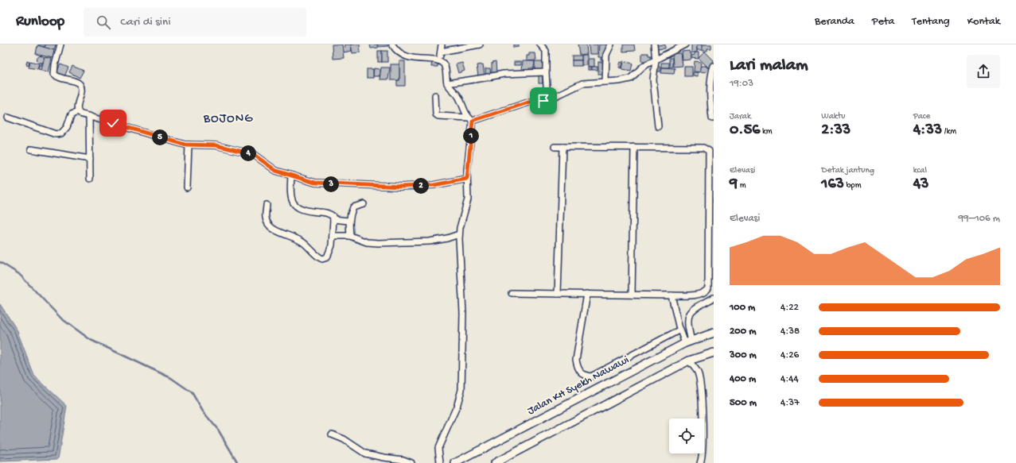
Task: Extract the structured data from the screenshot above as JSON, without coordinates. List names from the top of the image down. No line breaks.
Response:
{"streets":{"main road":["Jalan KH Syekh Nawawi"]},"districts":["BOJONG"],"page":{"header":"Runloop","search":"Cari di sini","nav":["Beranda","Peta","Tentang","Kontak"],"heading":["Lari malam","19:03"],"stats":[["Jarak","0.56 km"],["Waktu","2:33"],["Pace","4:33 /km"],["Elevasi","9 m"],["Detak jantung","163 bpm"],["kcal","43"]],"pins":["1","5","4","3","2"],"chart":["Elevasi","99–106 m"],"list":[{"name":"100 m","note":"4:22"},{"name":"200 m","note":"4:38"},{"name":"300 m","note":"4:26"},{"name":"400 m","note":"4:44"},{"name":"500 m","note":"4:37"}]}}
